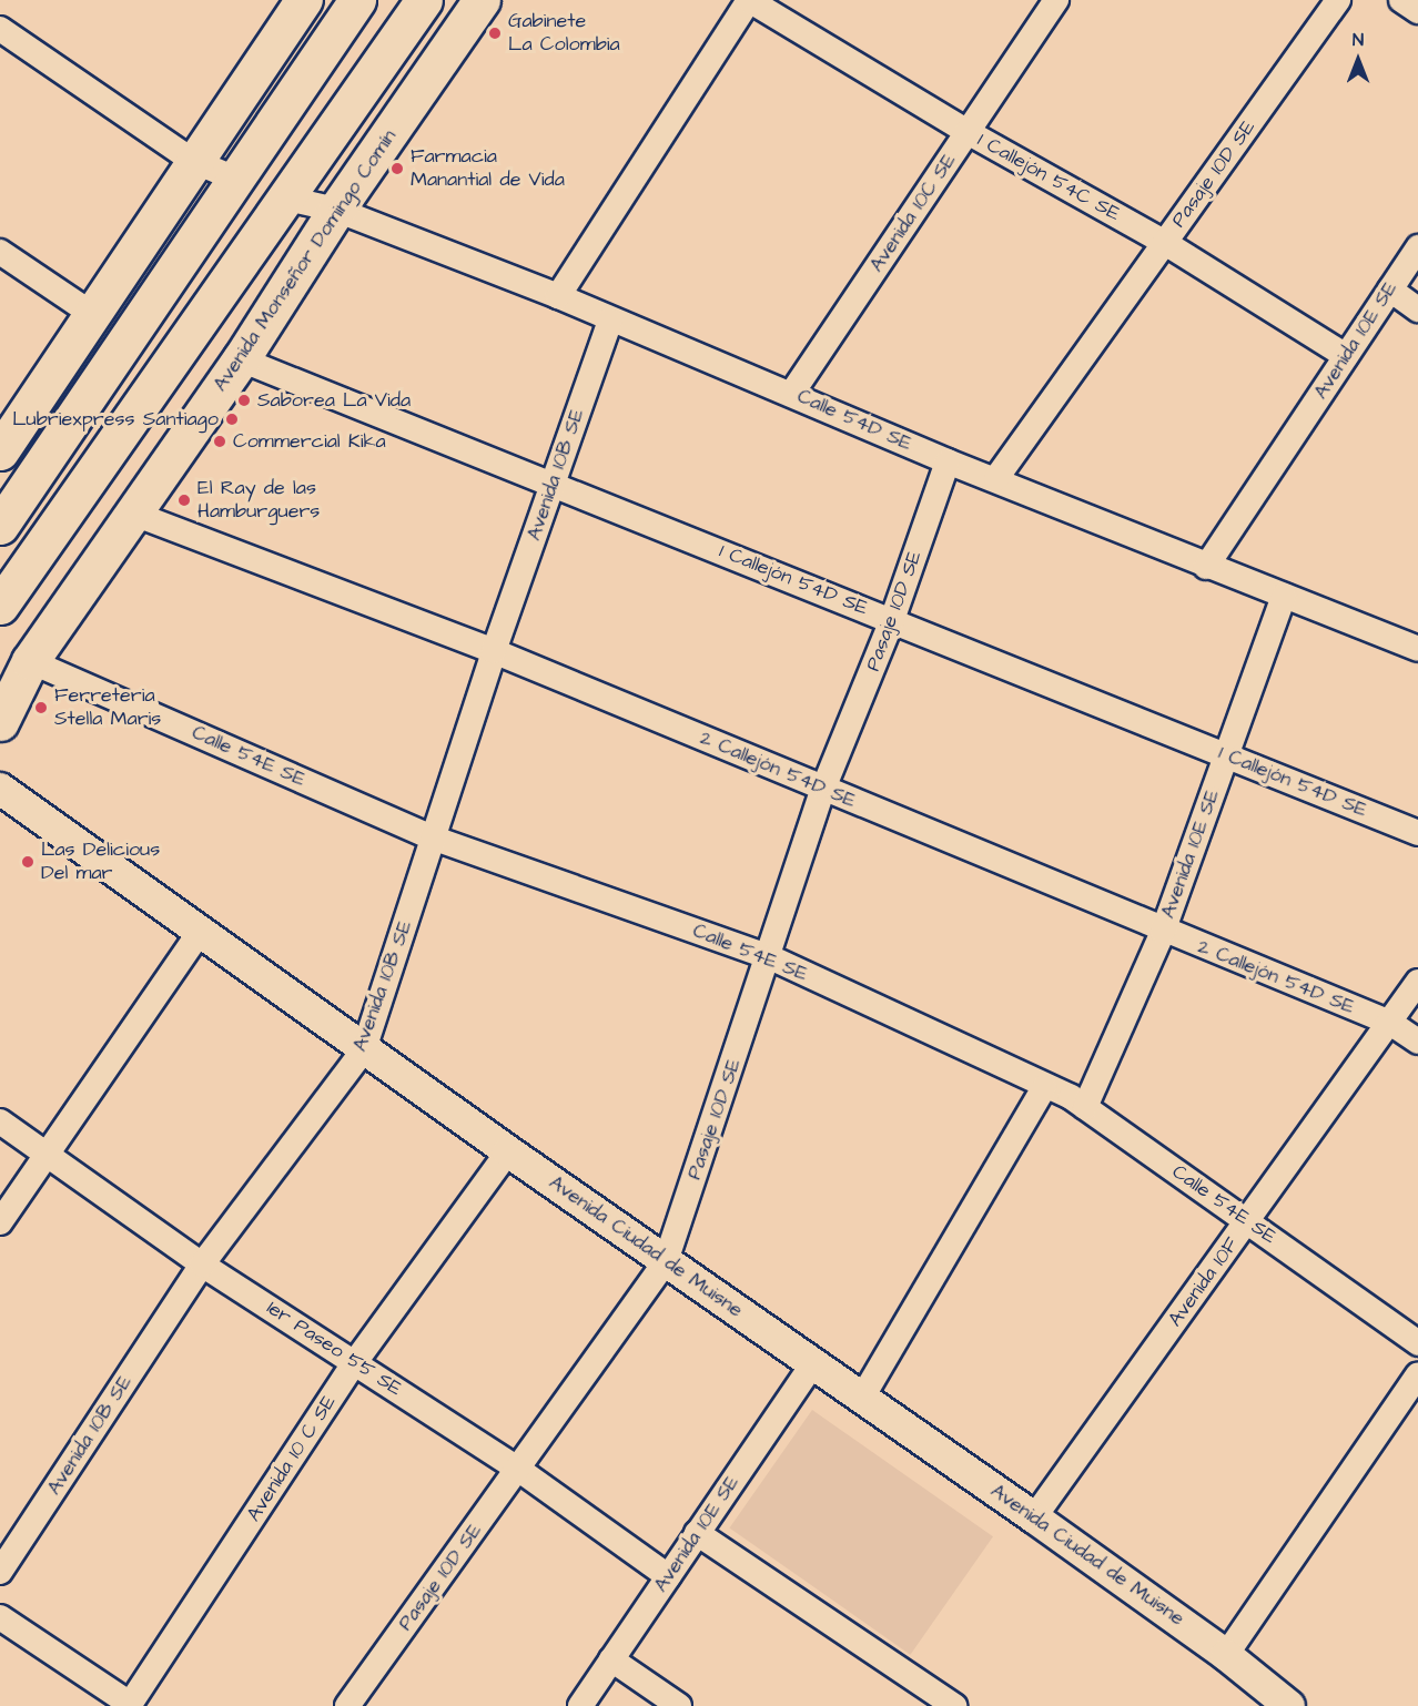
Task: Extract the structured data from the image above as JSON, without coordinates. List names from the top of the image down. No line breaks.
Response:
{"streets":{"main road":["Avenida Monseñor Domingo Comín"],"street":["Pasaje 10D SE","1 Callejón 54C SE","Avenida 10C SE","Avenida 10E SE","Calle 54D SE","Avenida 10B SE","1 Callejón 54D SE","Calle 54E SE","2 Callejón 54D SE","Avenida Ciudad de Muisne","Avenida 10F","1er Paseo 55 SE","Avenida 10 C SE"]},"crossings":[["Pasaje 10D SE","1 Callejón 54C SE"],["Pasaje 10D SE","Calle 54D SE"],["Pasaje 10D SE","1 Callejón 54D SE"],["Pasaje 10D SE","Calle 54E SE"],["Pasaje 10D SE","2 Callejón 54D SE"],["Pasaje 10D SE","Avenida Ciudad de Muisne"],["Pasaje 10D SE","1er Paseo 55 SE"],["1 Callejón 54C SE","Avenida 10C SE"],["1 Callejón 54C SE","Avenida 10E SE"],["Avenida 10C SE","Calle 54D SE"],["Avenida Monseñor Domingo Comín","Calle 54D SE"],["Avenida Monseñor Domingo Comín","1 Callejón 54D SE"],["Avenida Monseñor Domingo Comín","Calle 54E SE"],["Avenida Monseñor Domingo Comín","2 Callejón 54D SE"],["Avenida 10E SE","Calle 54D SE"],["Avenida 10E SE","1 Callejón 54D SE"],["Avenida 10E SE","Calle 54E SE"],["Avenida 10E SE","2 Callejón 54D SE"],["Avenida 10E SE","Avenida Ciudad de Muisne"],["Avenida 10E SE","1er Paseo 55 SE"],["Calle 54D SE","Avenida 10B SE"],["Avenida 10B SE","1 Callejón 54D SE"],["Avenida 10B SE","Calle 54E SE"],["Avenida 10B SE","2 Callejón 54D SE"],["Avenida 10B SE","Avenida Ciudad de Muisne"],["Avenida 10B SE","1er Paseo 55 SE"],["Calle 54E SE","Avenida 10F"],["2 Callejón 54D SE","Avenida 10F"],["Avenida Ciudad de Muisne","Avenida 10F"],["Avenida Ciudad de Muisne","Avenida 10 C SE"],["1er Paseo 55 SE","Avenida 10 C SE"]],"places":["Gabinete La Colombia","Farmacia Manantial de Vida","Saborea La Vida","Lubriexpress Santiago","Commercial Kika","El Ray de las Hamburguers","Ferreteria Stella Maris","Las Delicious Del mar"],"north":"top"}
